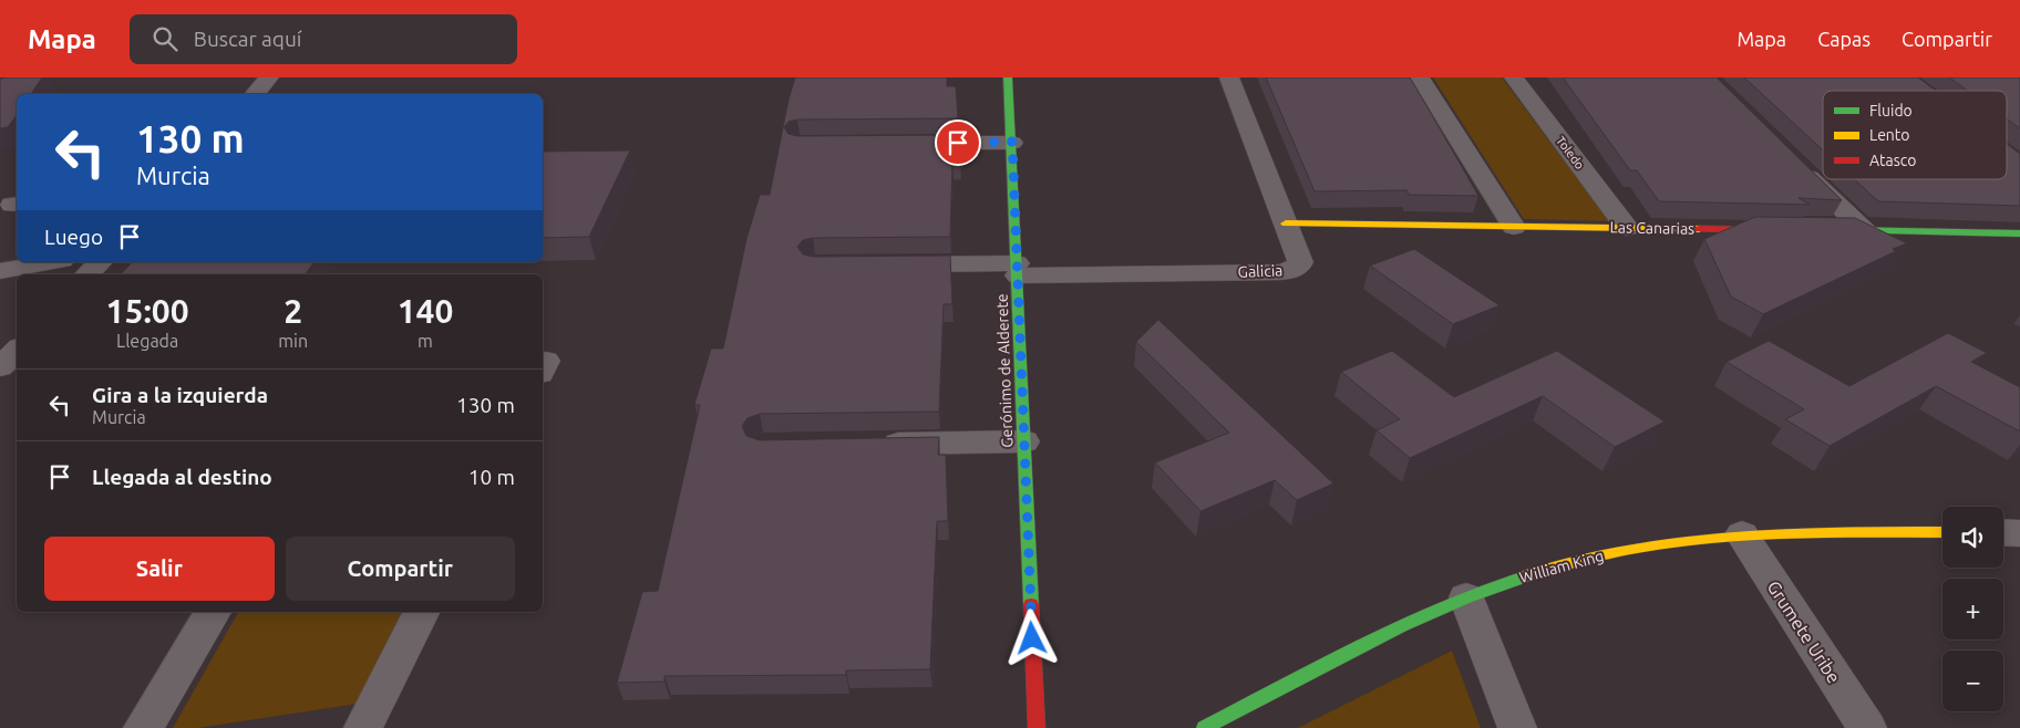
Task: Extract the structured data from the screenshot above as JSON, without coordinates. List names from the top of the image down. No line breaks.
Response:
{"streets":{"street":["Toledo","Las Canarias","Galicia","Gerónimo de Alderete","William King","Grumete Uribe"]},"crossings":[["Toledo","Las Canarias"],["Las Canarias","Galicia"],["Galicia","Gerónimo de Alderete"],["William King","Grumete Uribe"]],"legend":["Fluido","Lento","Atasco"],"page":{"header":"Mapa","search":"Buscar aquí","nav":["Mapa","Capas","Compartir"],"turn":["130 m","Murcia"],"then":"Luego","eta":["15:00","Llegada","2","min","140","m"],"list":[{"name":"Gira a la izquierda","note":"Murcia","value":"130 m"},{"name":"Llegada al destino","value":"10 m"}],"map_buttons":["+","−"],"buttons":["Salir","Compartir"]}}
